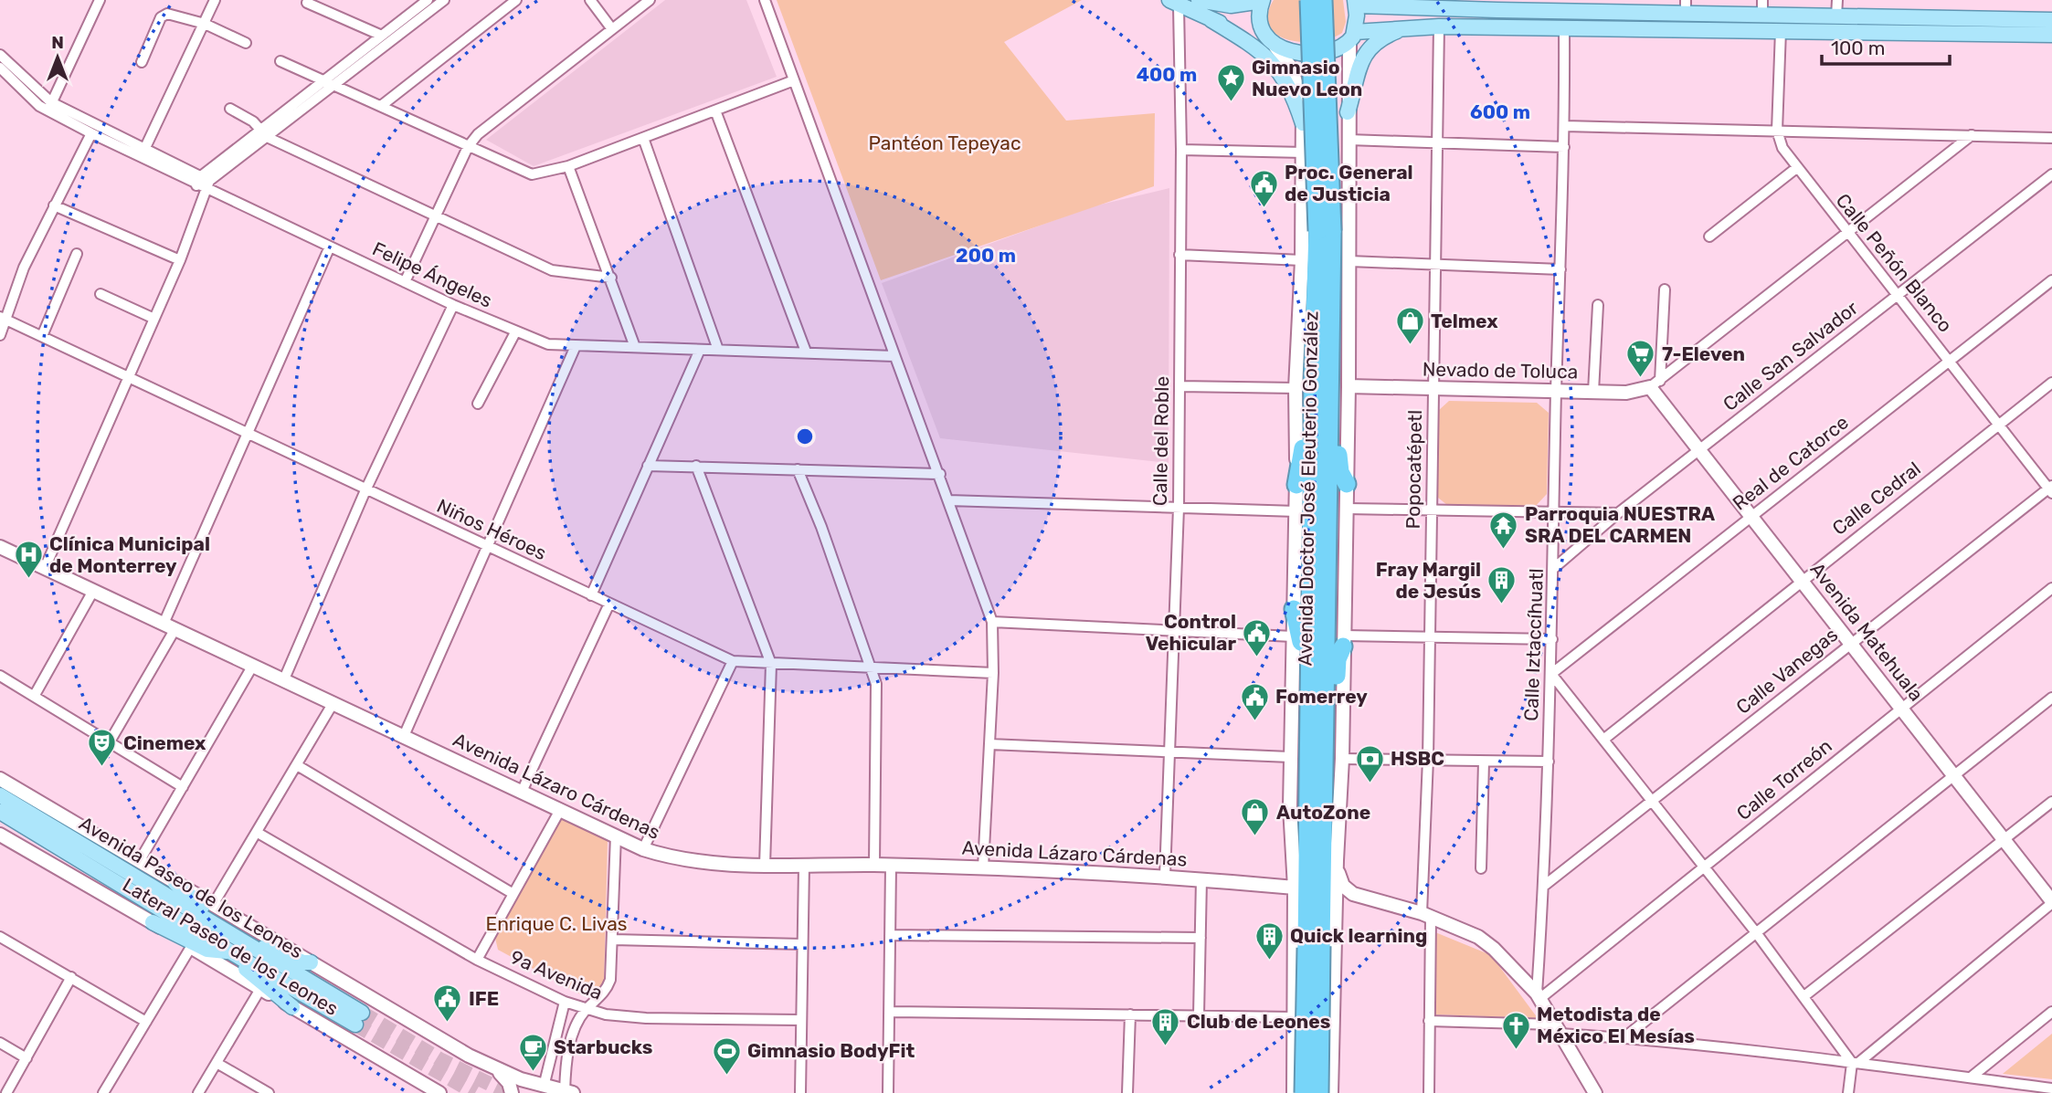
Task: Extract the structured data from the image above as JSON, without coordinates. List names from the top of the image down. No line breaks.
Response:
{"streets":{"highway":["Avenida Doctor José Eleuterio González"],"main road":["Avenida Paseo de los Leones"],"street":["Calle Peñón Blanco","Felipe Ángeles","Calle San Salvador","Nevado de Toluca","Calle del Roble","Real de Catorce","Popocatépetl","Calle Cedral","Niños Héroes","Avenida Matehuala","Calle Iztaccíhuatl","Calle Vanegas","Calle Torreón","Avenida Lázaro Cárdenas","Lateral Paseo de los Leones","9a Avenida"]},"crossings":[["Calle Peñón Blanco","Calle San Salvador"],["Calle Peñón Blanco","Real de Catorce"],["Calle Peñón Blanco","Calle Cedral"],["Calle Peñón Blanco","Calle Vanegas"],["Calle San Salvador","Avenida Matehuala"],["Calle San Salvador","Calle Iztaccíhuatl"],["Nevado de Toluca","Popocatépetl"],["Nevado de Toluca","Avenida Doctor José Eleuterio González"],["Nevado de Toluca","Avenida Matehuala"],["Nevado de Toluca","Calle Iztaccíhuatl"],["Calle del Roble","Avenida Lázaro Cárdenas"],["Real de Catorce","Avenida Matehuala"],["Real de Catorce","Calle Iztaccíhuatl"],["Avenida Doctor José Eleuterio González","Avenida Lázaro Cárdenas"],["Calle Cedral","Avenida Matehuala"],["Avenida Matehuala","Calle Vanegas"],["Avenida Matehuala","Calle Torreón"],["Calle Iztaccíhuatl","Calle Vanegas"],["Calle Iztaccíhuatl","Calle Torreón"]],"parks":["Pantéon Tepeyac","Enrique C. Livas"],"places":{"place":["Gimnasio Nuevo Leon"],"public building":["Proc. General de Justicia","Control Vehicular","Fomerrey","IFE"],"shop":["Telmex","AutoZone"],"supermarket":["7-Eleven"],"temple":["Parroquia NUESTRA SRA DEL CARMEN"],"hospital":["Clínica Municipal de Monterrey"],"building":["Fray Margil de Jesús","Quick learning","Club de Leones"],"theatre":["Cinemex"],"bank":["HSBC"],"church":["Metodista de México El Mesías"],"cafe":["Starbucks"],"sports":["Gimnasio BodyFit"]},"scale_bar":"100 m","north":"top","rings":["400 m","600 m","200 m"]}
